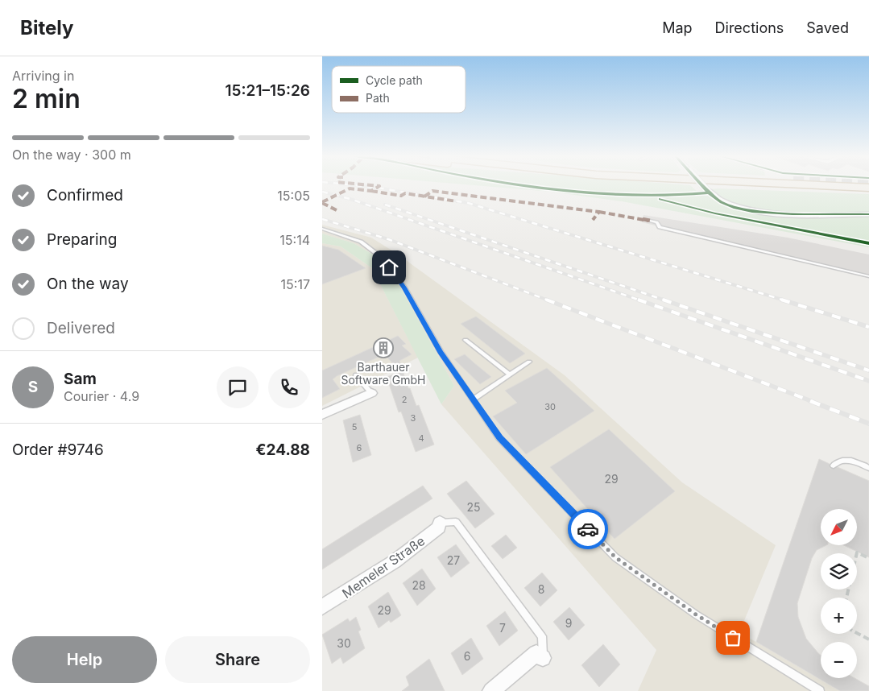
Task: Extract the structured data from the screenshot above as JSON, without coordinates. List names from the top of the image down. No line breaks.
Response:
{"streets":{"street":["Memeler Straße"]},"places":{"building":["Barthauer Software GmbH"]},"house_numbers":["2","30","3","5","4","6","29","25","27","28","8","29","9","7","30","6"],"legend":["Cycle path","Path"],"north":"bottom left","page":{"header":"Bitely","nav":["Map","Directions","Saved"],"heading":["2 min","Arriving in","15:21–15:26"],"panel":["Sam","Courier · 4.9","Order #9746","€24.88"],"bar":"On the way · 300 m","list":[["Confirmed","15:05"],["Preparing","15:14"],["On the way","15:17"],"Delivered"],"round":"S","map_buttons":["+","−"],"buttons":["Help","Share"]}}
